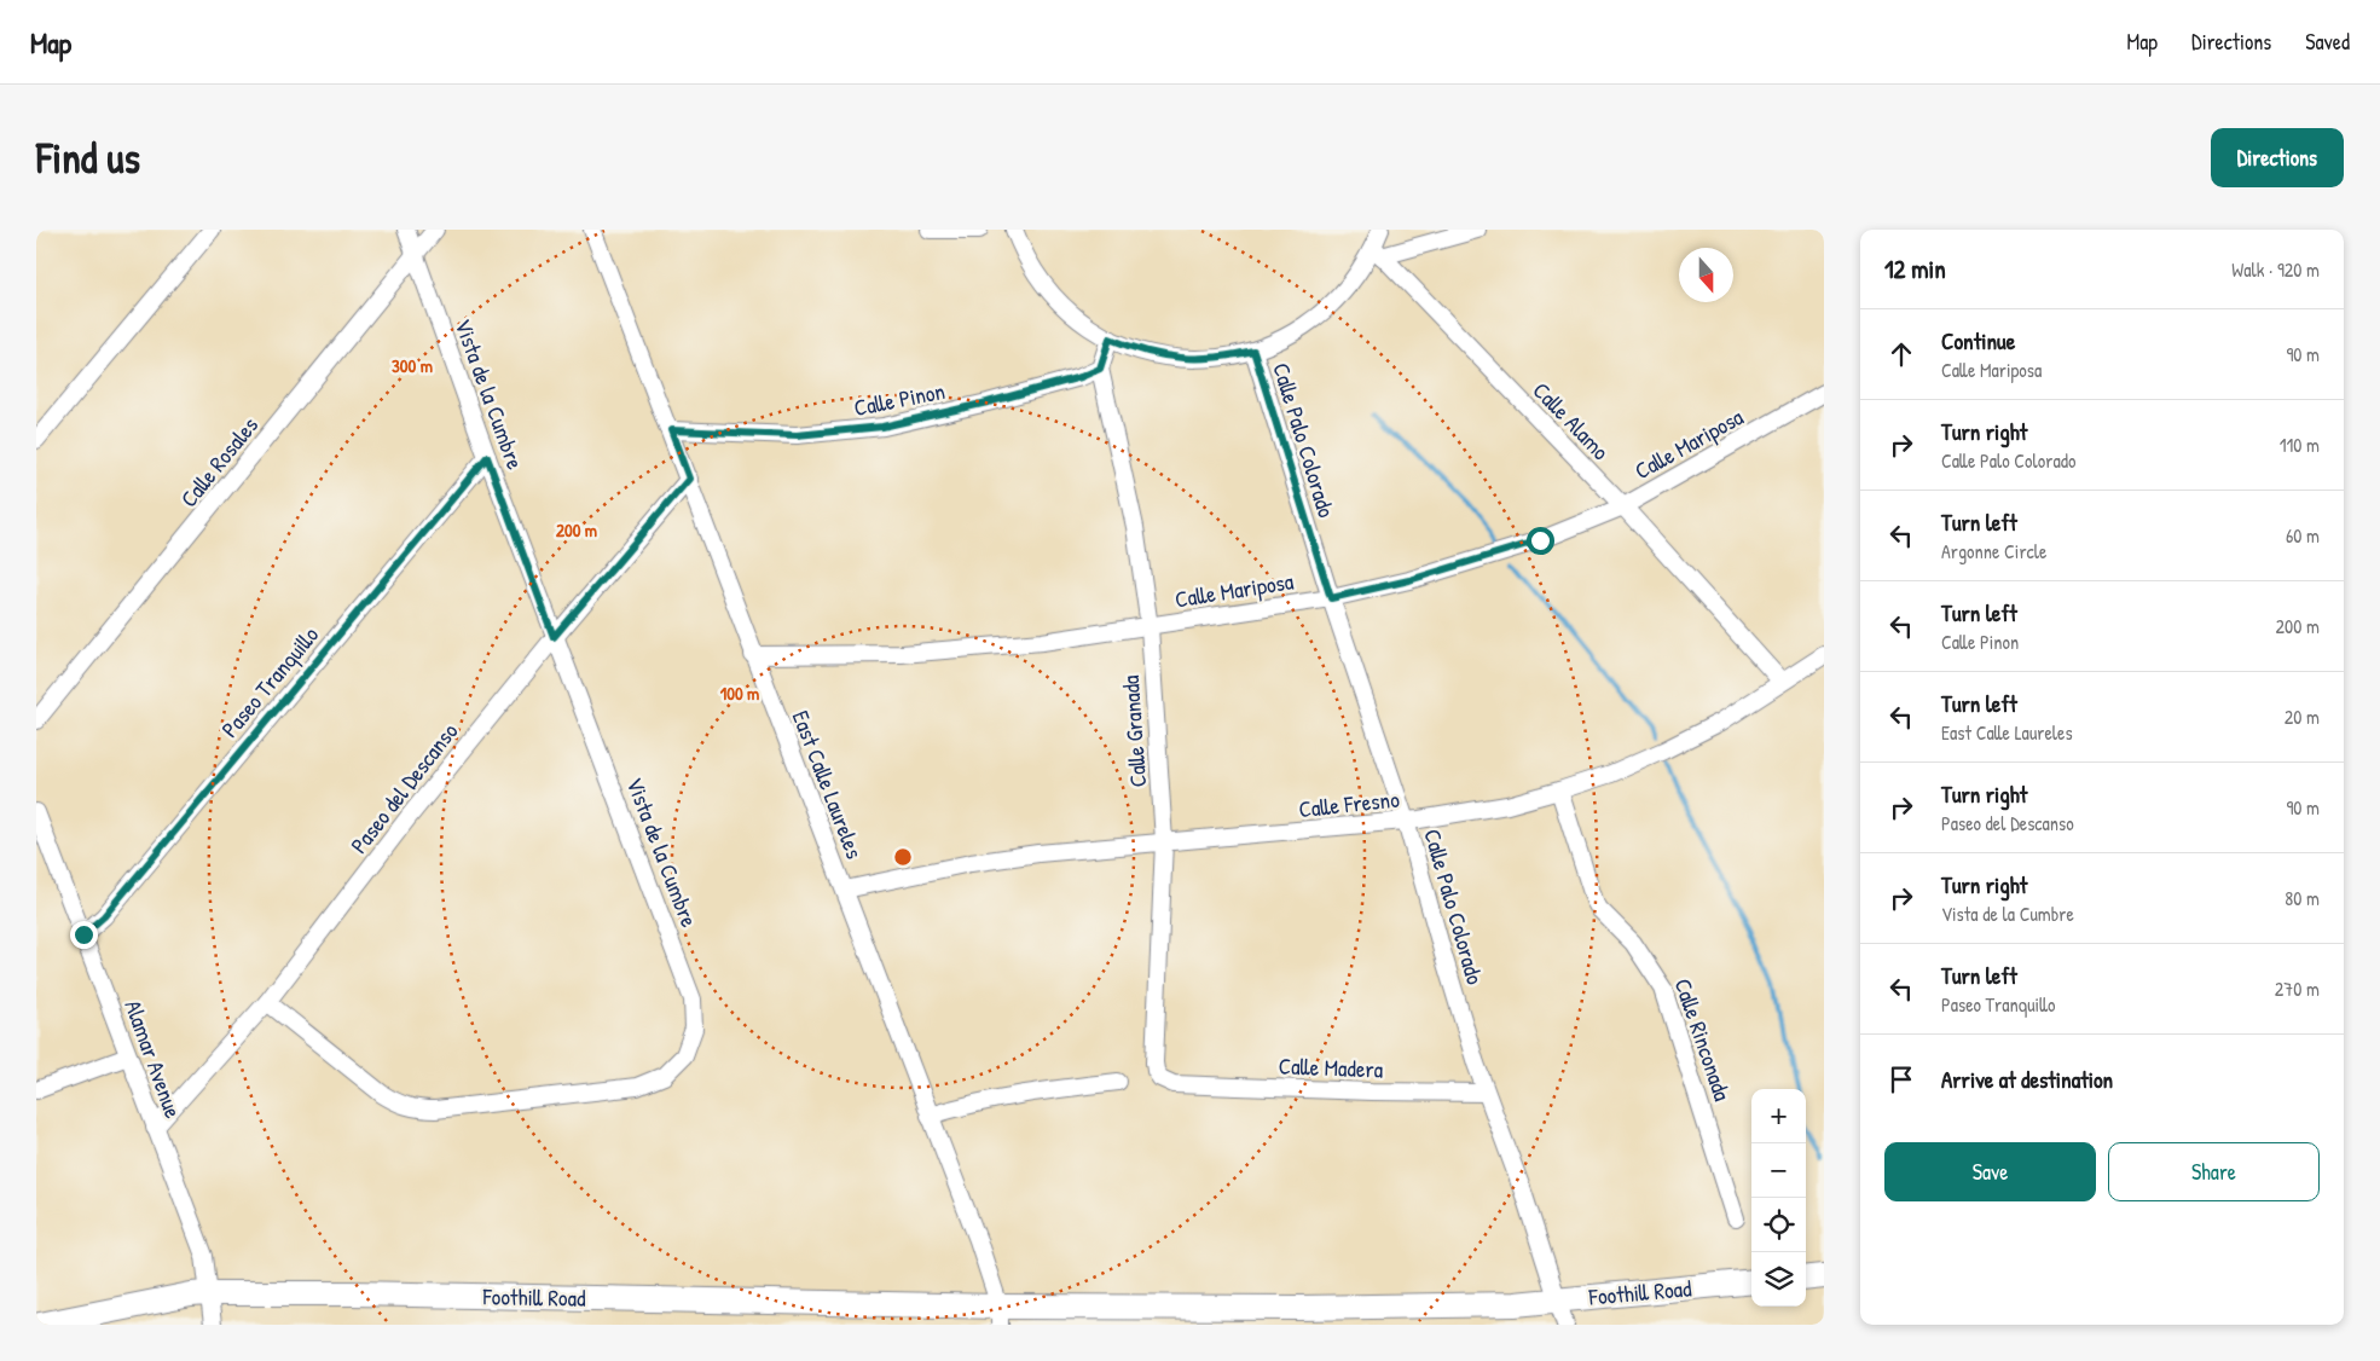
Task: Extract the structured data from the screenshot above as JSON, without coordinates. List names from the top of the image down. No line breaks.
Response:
{"streets":{"main road":["Foothill Road"],"street":["Vista de la Cumbre","Calle Pinon","Calle Alamo","Calle Palo Colorado","Calle Mariposa","Calle Rosales","Paseo Tranquillo","Calle Granada","East Calle Laureles","Paseo del Descanso","Calle Fresno","Calle Rinconada","Alamar Avenue","Calle Madera"]},"crossings":[["Vista de la Cumbre","Calle Rosales"],["Vista de la Cumbre","Paseo Tranquillo"],["Vista de la Cumbre","Paseo del Descanso"],["Calle Pinon","Calle Granada"],["Calle Pinon","East Calle Laureles"],["Calle Alamo","Calle Mariposa"],["Calle Alamo","Calle Fresno"],["Calle Palo Colorado","Calle Mariposa"],["Calle Palo Colorado","Calle Fresno"],["Calle Palo Colorado","Calle Madera"],["Calle Palo Colorado","Foothill Road"],["Calle Mariposa","Calle Granada"],["Calle Mariposa","East Calle Laureles"],["Paseo Tranquillo","Alamar Avenue"],["Calle Granada","Calle Fresno"],["Calle Granada","Calle Madera"],["East Calle Laureles","Paseo del Descanso"],["East Calle Laureles","Calle Fresno"],["East Calle Laureles","Foothill Road"],["Paseo del Descanso","Alamar Avenue"],["Calle Fresno","Calle Rinconada"],["Alamar Avenue","Foothill Road"]],"north":"bottom","page":{"header":"Map","nav":["Map","Directions","Saved"],"buttons":["Directions",["Save","Share"]],"title":"Find us","heading":["12 min","Walk · 920 m"],"list":[["Continue","Calle Mariposa","90 m"],["Turn right","Calle Palo Colorado","110 m"],["Turn left","Argonne Circle","60 m"],["Turn left","Calle Pinon","200 m"],["Turn left","East Calle Laureles","20 m"],["Turn right","Paseo del Descanso","90 m"],["Turn right","Vista de la Cumbre","80 m"],["Turn left","Paseo Tranquillo","270 m"],"Arrive at destination"],"map_buttons":["+","−"]},"rings":["300 m","200 m","100 m"]}
